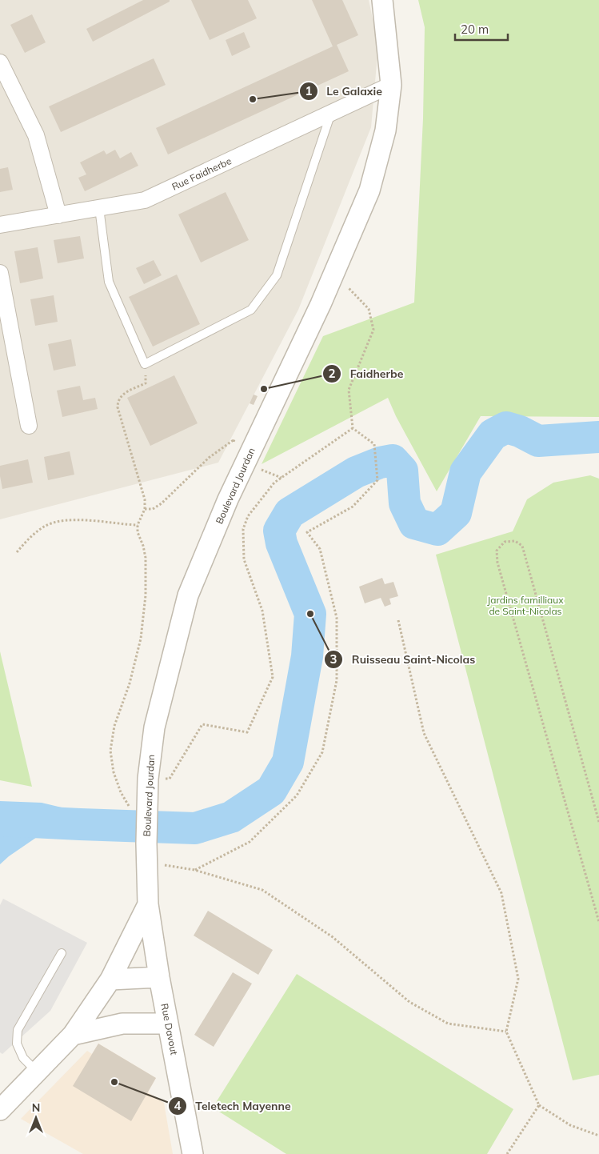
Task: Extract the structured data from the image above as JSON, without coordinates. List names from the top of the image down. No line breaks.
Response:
{"streets":{"street":["Rue Faidherbe","Boulevard Jourdan","Rue Davout"]},"crossings":[["Rue Faidherbe","Boulevard Jourdan"],["Boulevard Jourdan","Rue Davout"]],"parks":["Jardins familliaux de Saint-Nicolas"],"places":["Le Galaxie","Faidherbe","Ruisseau Saint-Nicolas","Teletech Mayenne"],"scale_bar":"20 m","north":"top"}
